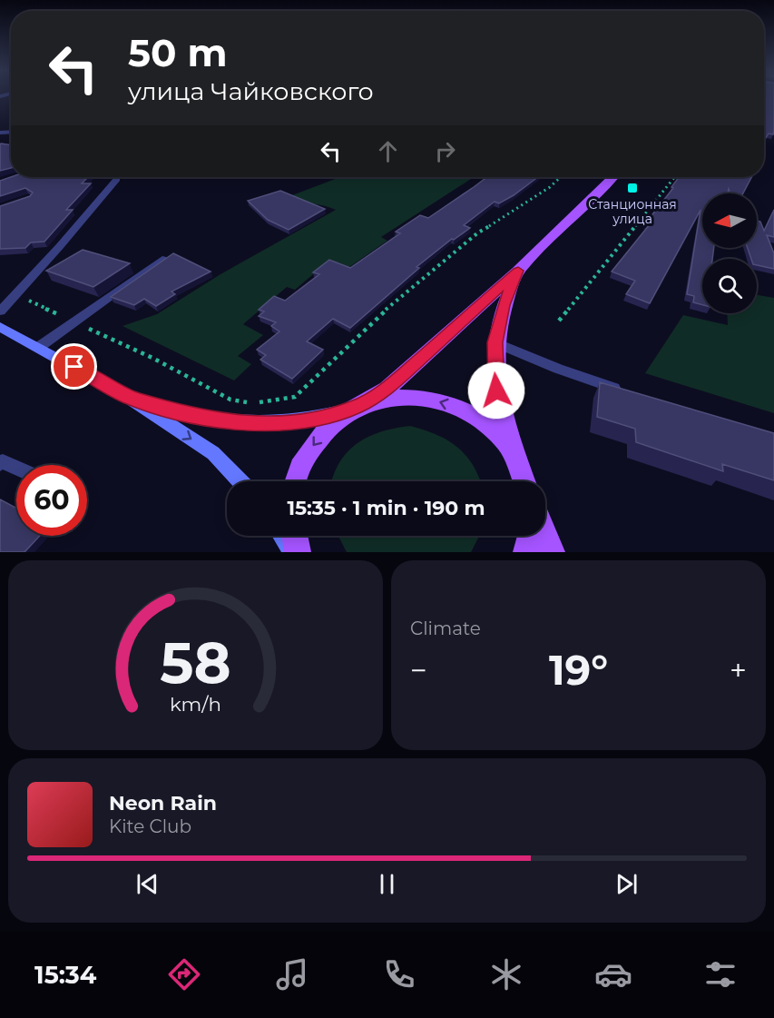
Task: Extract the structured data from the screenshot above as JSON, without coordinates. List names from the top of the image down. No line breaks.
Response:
{"places":{"transit":["Станционная улица"]},"north":"left","page":{"turn":["50 m","улица Чайковского"],"limit":"60","trip":"15:35 · 1 min · 190 m","tile":"Climate","heat":["−","19°","+"],"song":["Neon Rain","Kite Club"],"tabs":"15:34","gauge":["58","km/h"]}}
